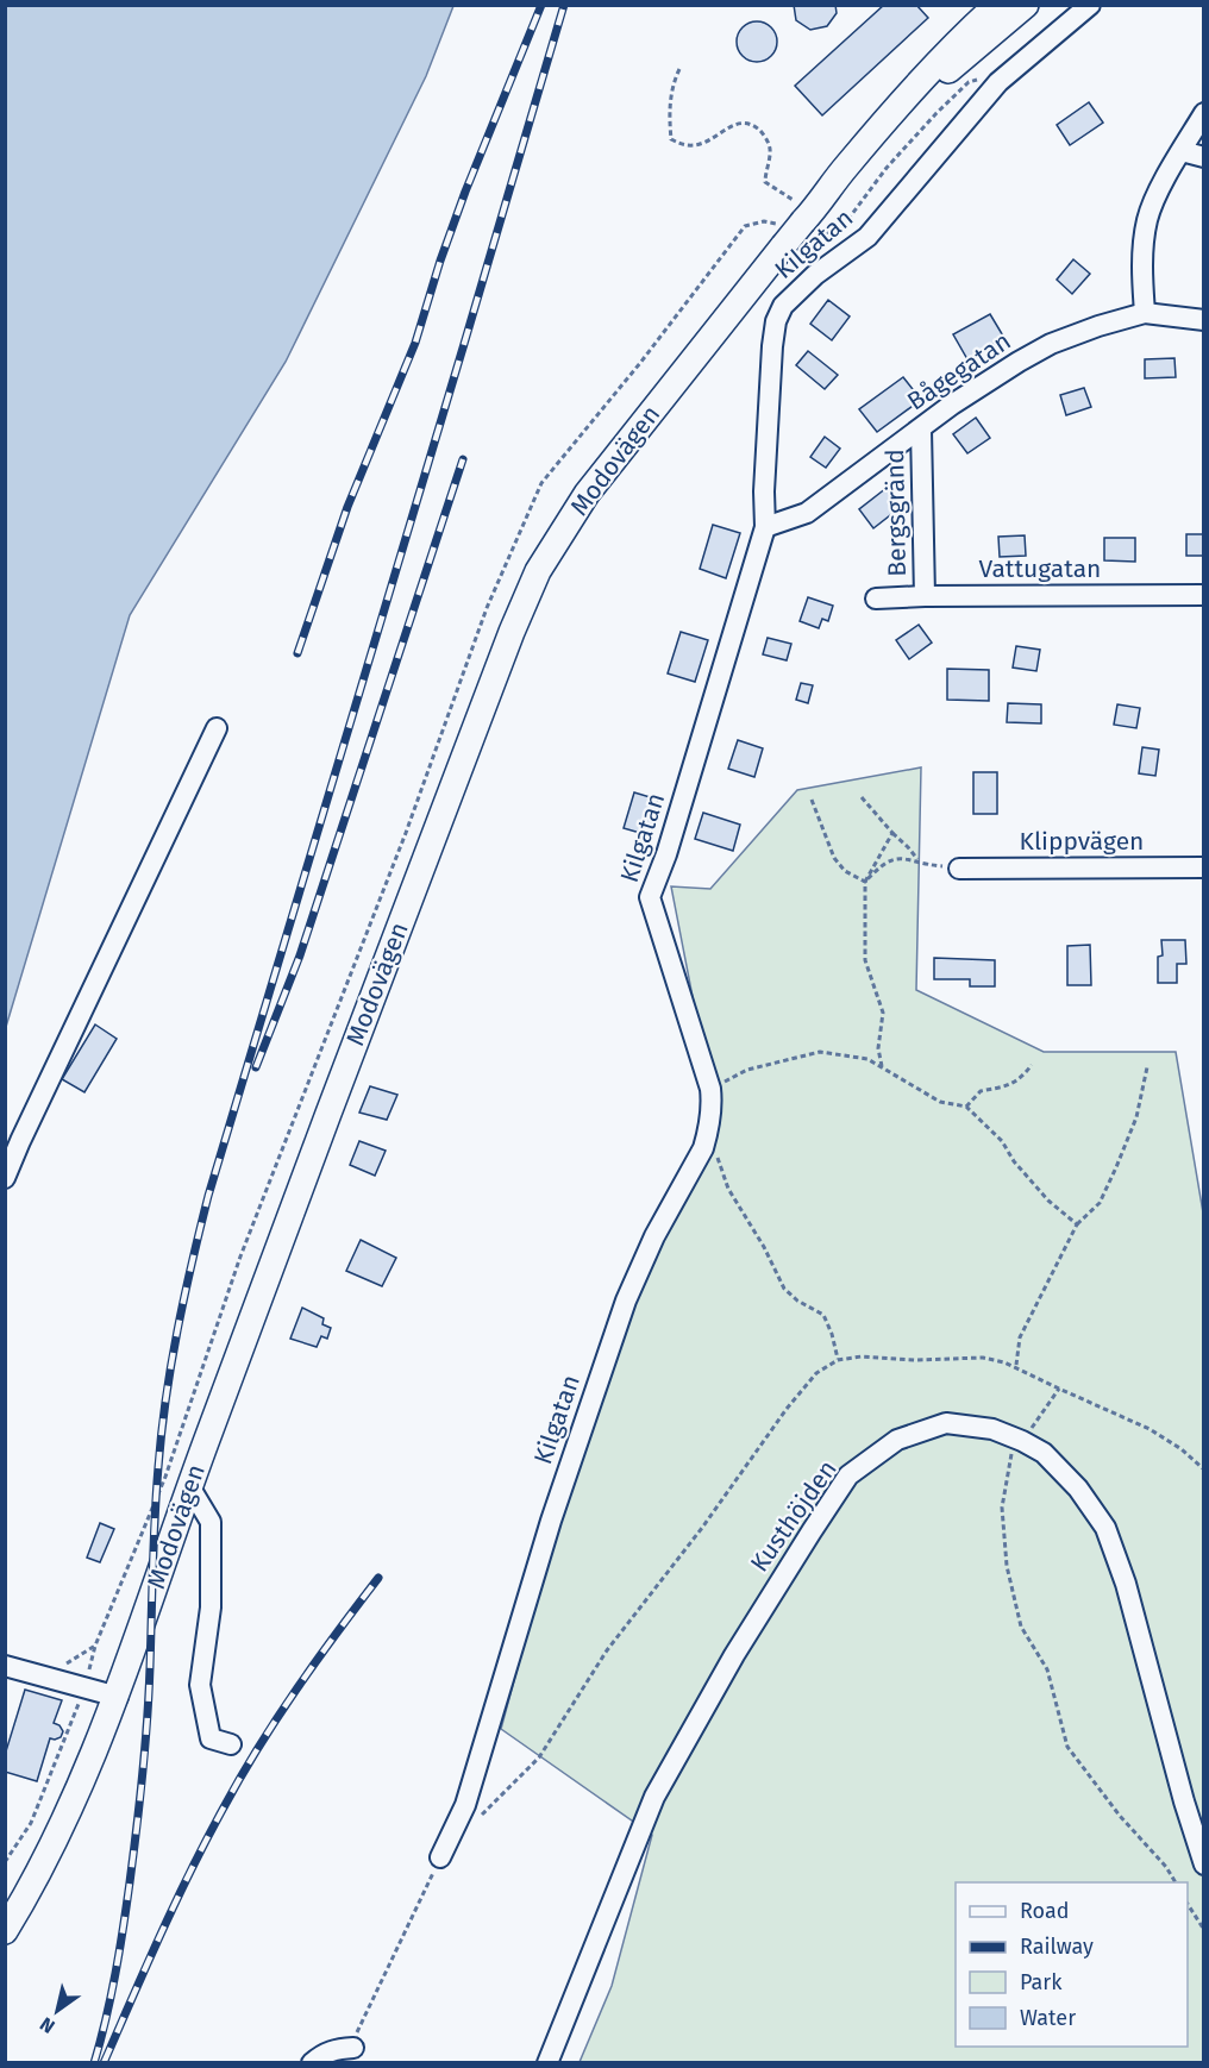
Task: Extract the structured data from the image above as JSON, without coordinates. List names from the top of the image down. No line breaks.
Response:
{"streets":{"main road":["Modovägen"],"street":["Kilgatan","Bågegatan","Bergsgränd","Vattugatan","Klippvägen","Kusthöjden"]},"crossings":[["Kilgatan","Bågegatan"],["Bågegatan","Bergsgränd"],["Bergsgränd","Vattugatan"]],"legend":["Road","Railway","Park","Water"],"north":"bottom left"}
